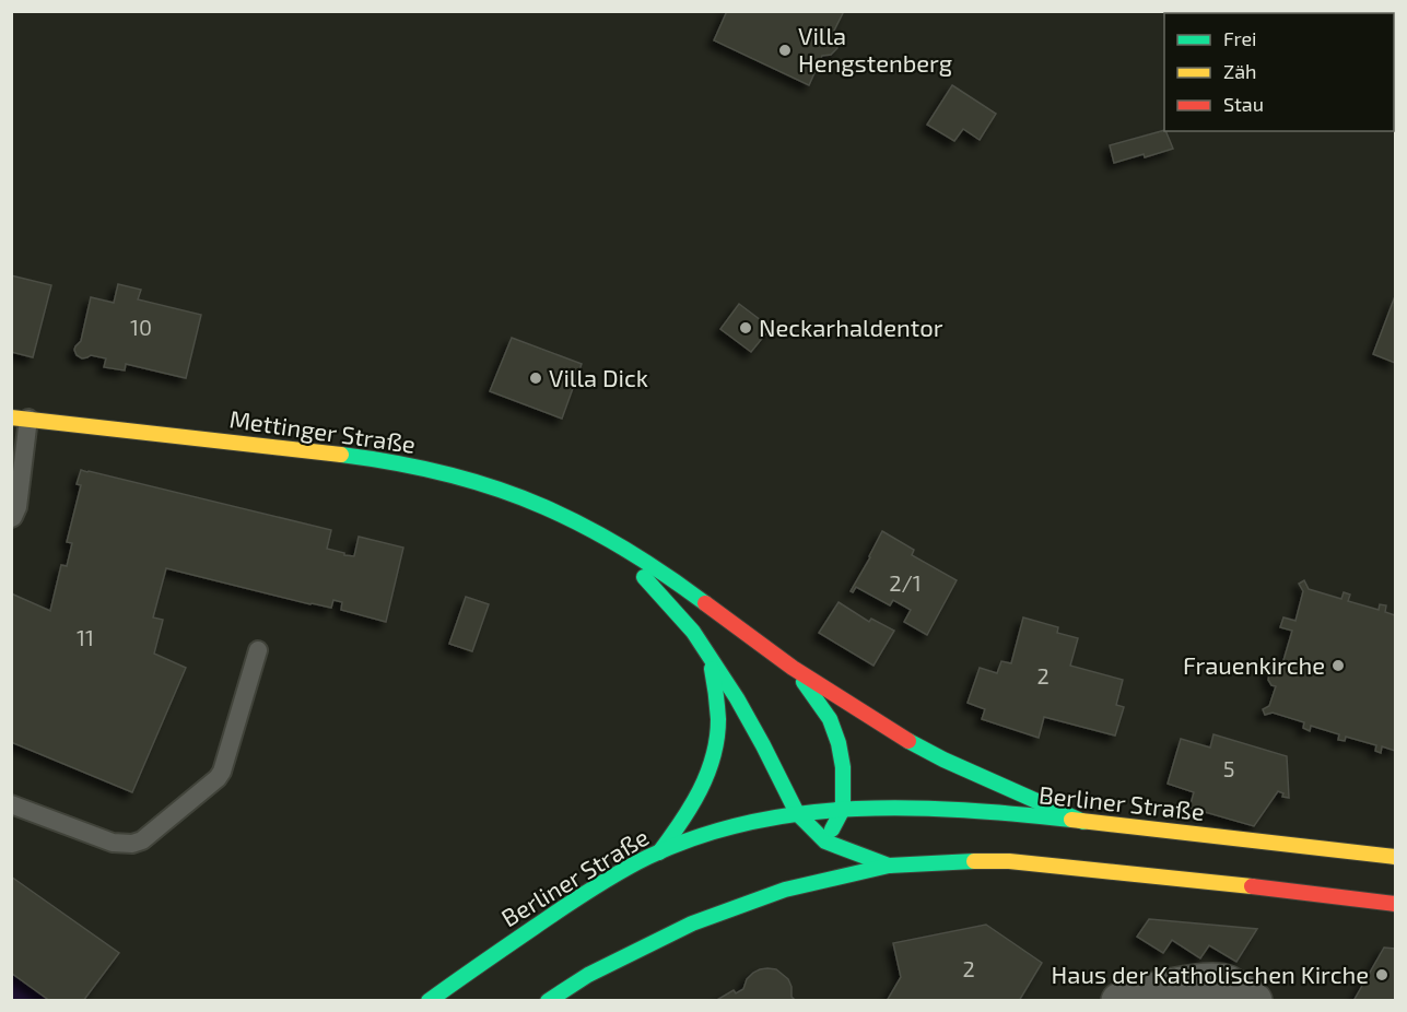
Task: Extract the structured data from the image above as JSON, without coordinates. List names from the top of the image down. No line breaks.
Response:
{"streets":{"main road":["Mettinger Straße","Berliner Straße"]},"crossings":[["Mettinger Straße","Berliner Straße"]],"places":["Villa Hengstenberg","Neckarhaldentor","Villa Dick","Frauenkirche","Haus der Katholischen Kirche"],"house_numbers":["10","2/1","11","2","5","2"],"legend":["Frei","Zäh","Stau"]}
